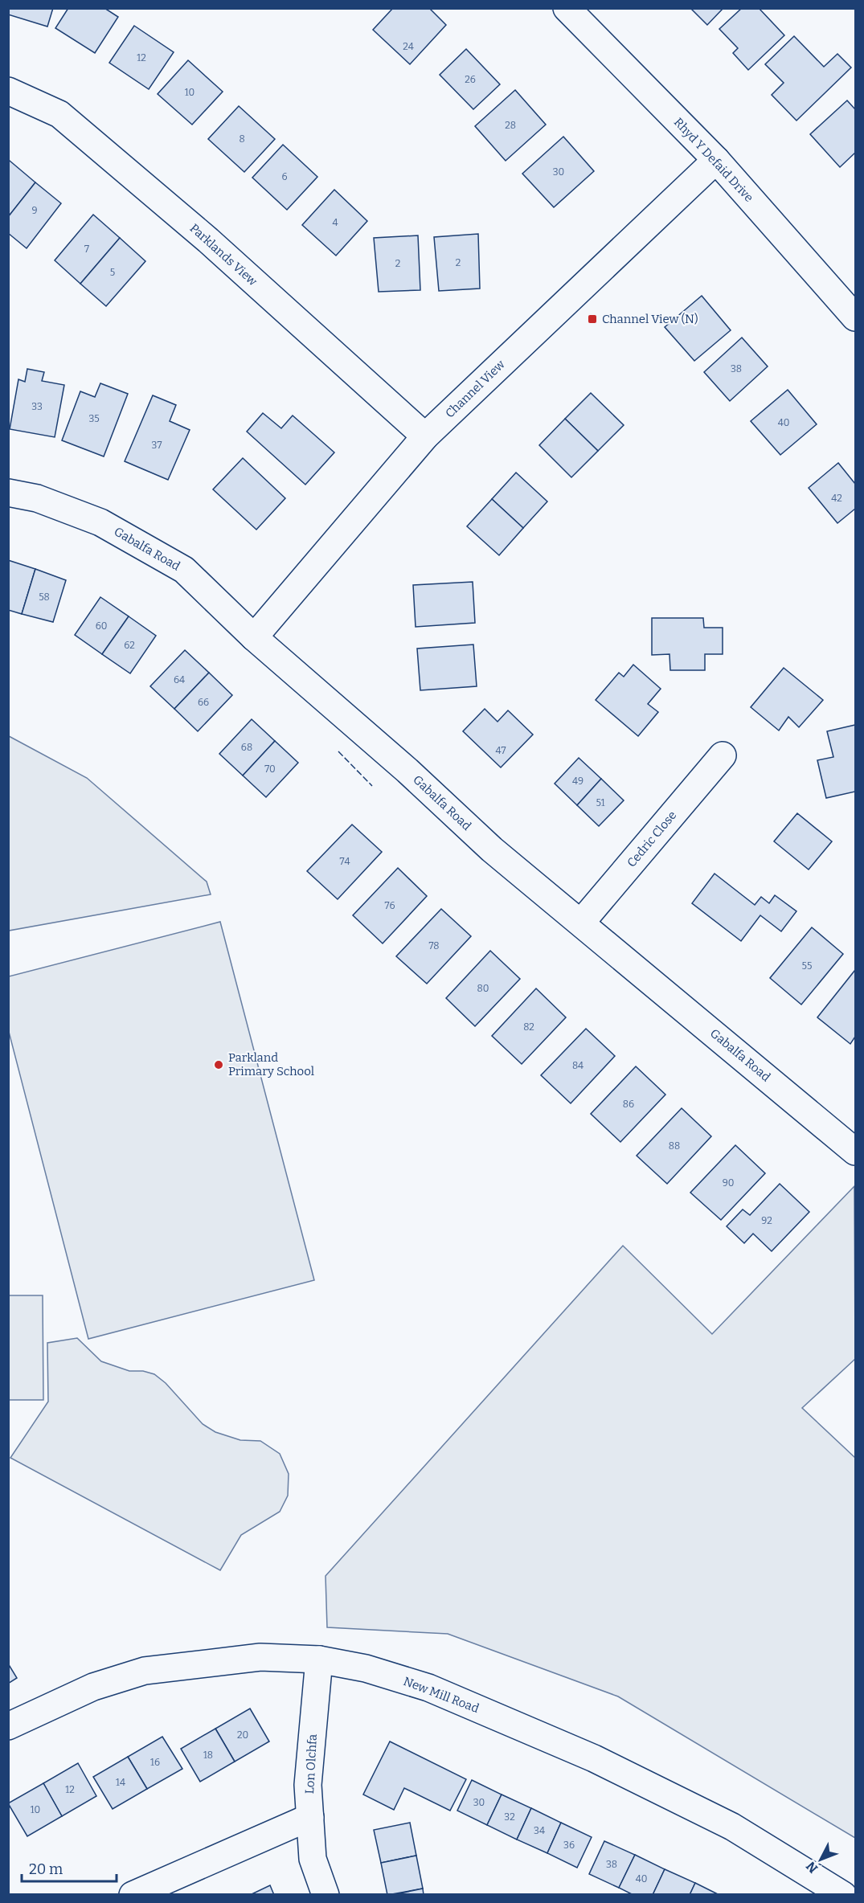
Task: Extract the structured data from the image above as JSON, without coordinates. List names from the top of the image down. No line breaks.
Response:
{"streets":{"street":["Rhyd Y Defaid Drive","Parklands View","Channel View","Gabalfa Road","Cedric Close","New Mill Road","Lon Olchfa"]},"crossings":[["Rhyd Y Defaid Drive","Channel View"],["Parklands View","Channel View"],["Channel View","Gabalfa Road"],["Gabalfa Road","Cedric Close"],["New Mill Road","Lon Olchfa"]],"places":{"transit":["Channel View (N)"],"other":["Parkland Primary School"]},"house_numbers":["24","12","26","10","28","8","30","6","9","4","7","2","2","5","38","33","35","40","37","42","58","60","62","64","66","68","47","70","49","51","74","76","78","55","80","82","84","86","88","90","92","20","18","16","14","12","30","10","32","34","36","38","40"],"scale_bar":"20 m","north":"bottom left"}
